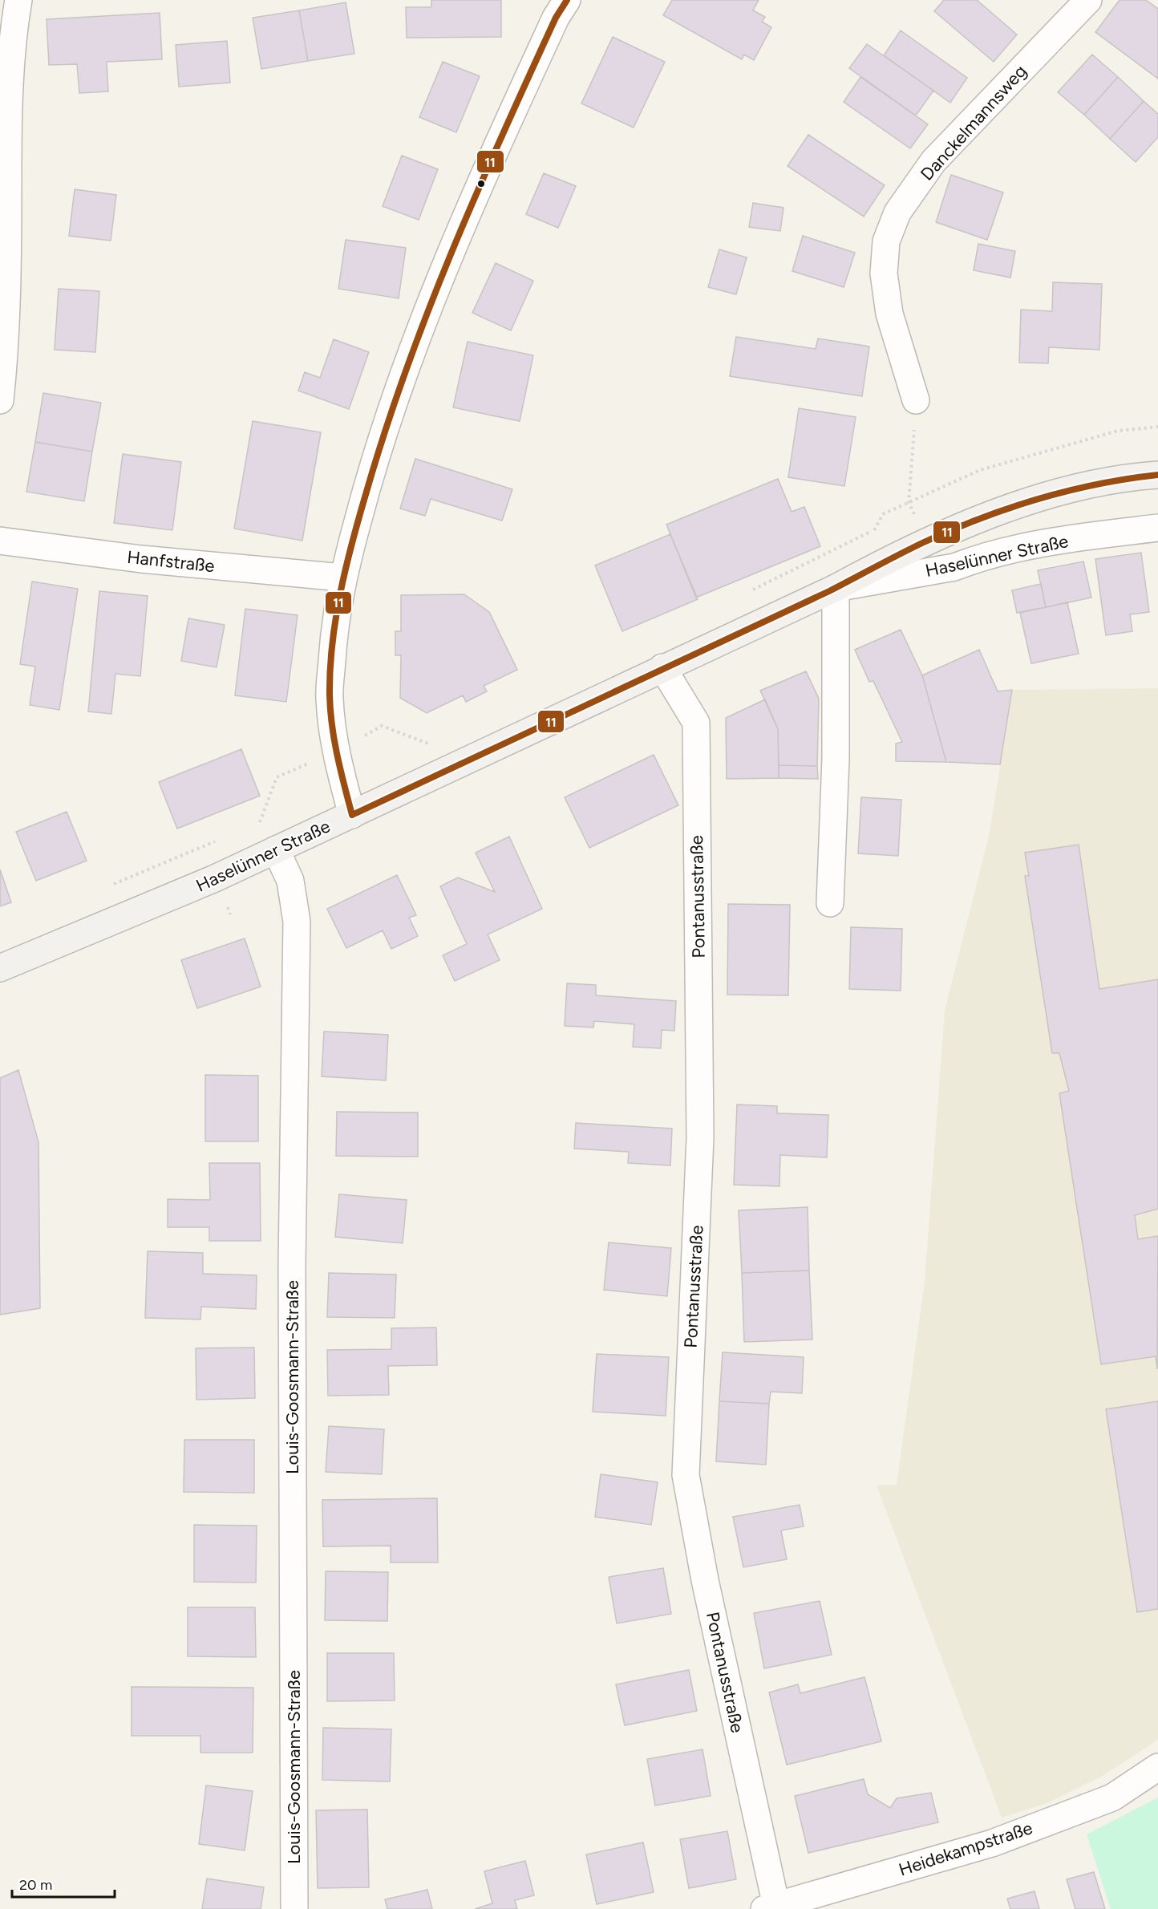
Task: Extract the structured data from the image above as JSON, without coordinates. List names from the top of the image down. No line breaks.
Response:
{"streets":{"street":["Danckelmannsweg","Haselünner Straße","Hanfstraße","Pontanusstraße","Louis-Goosmann-Straße","Heidekampstraße"]},"crossings":[["Haselünner Straße","Pontanusstraße"],["Haselünner Straße","Louis-Goosmann-Straße"],["Pontanusstraße","Heidekampstraße"]],"lines":["transit line 11"],"scale_bar":"20 m"}
